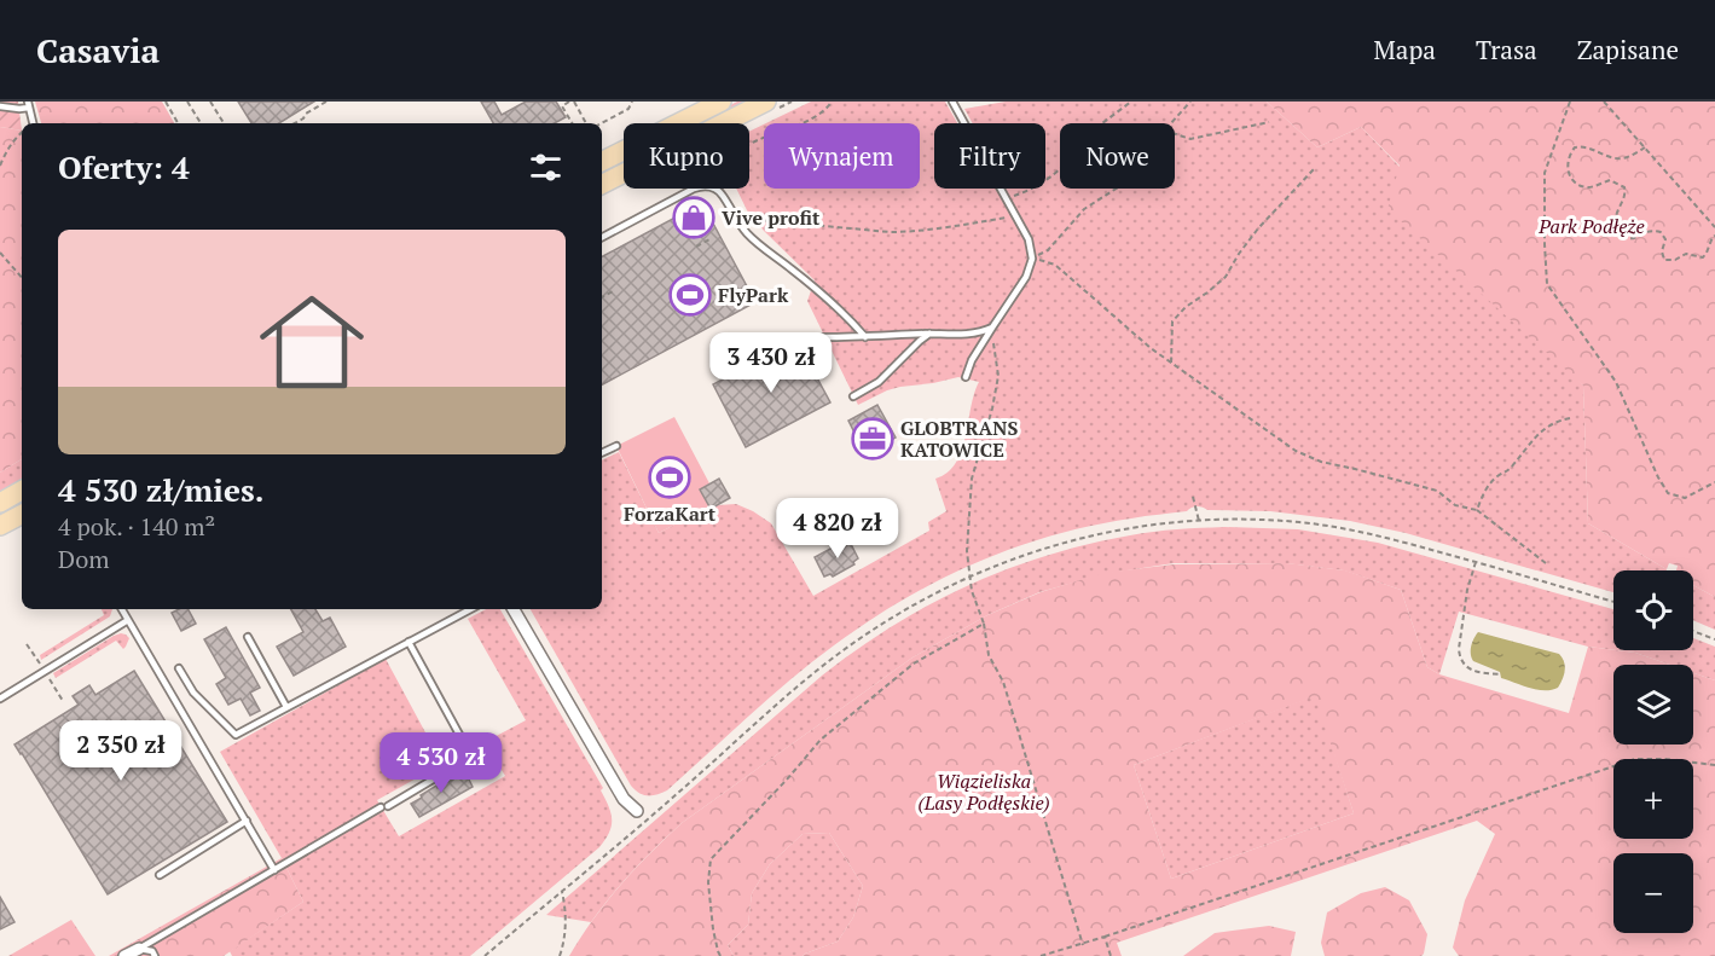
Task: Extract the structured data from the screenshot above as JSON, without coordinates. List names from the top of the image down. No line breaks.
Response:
{"parks":["Park Podłęże","Wiązieliska (Lasy Podłęskie)"],"places":{"shop":["Vive profit"],"sports":["FlyPark","ForzaKart"],"office":["GLOBTRANS KATOWICE"]},"page":{"header":"Casavia","nav":["Mapa","Trasa","Zapisane"],"chip":["Kupno","Wynajem","Filtry","Nowe"],"heading":"Oferty: 4","list":[{"name":"4 530 zł/mies.","note":"4 pok. · 140 m² · Dom"}],"price":["3 430 zł","4 820 zł","2 350 zł","4 530 zł"],"map_buttons":["+","−"]}}
